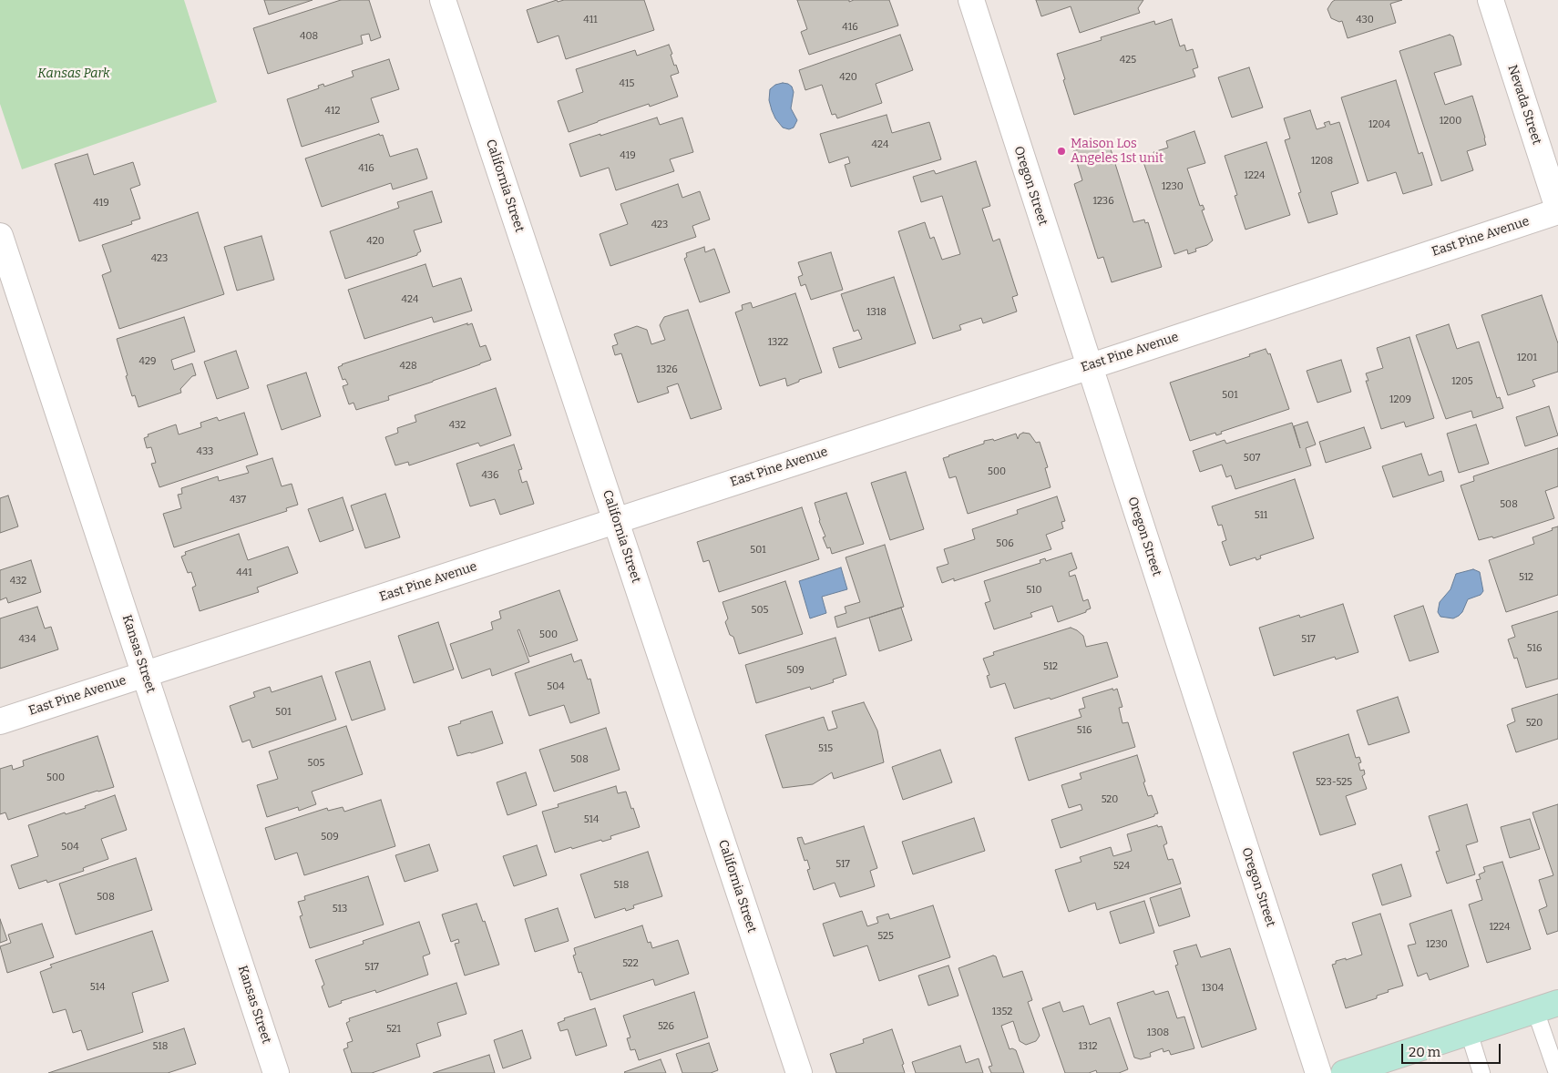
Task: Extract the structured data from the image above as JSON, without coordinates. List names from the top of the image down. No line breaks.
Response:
{"streets":{"street":["Nevada Street","California Street","Oregon Street","East Pine Avenue","Kansas Street"]},"crossings":[["Nevada Street","East Pine Avenue"],["California Street","East Pine Avenue"],["Oregon Street","East Pine Avenue"],["East Pine Avenue","Kansas Street"]],"parks":["Kansas Park"],"places":["Maison Los Angeles 1st unit"],"house_numbers":["411","430","416","408","425","420","415","412","1200","1204","424","419","1208","416","1224","1230","1236","419","423","420","423","424","1318","1322","1201","429","428","1326","1205","501","1209","432","433","507","500","436","437","508","511","506","501","441","512","432","510","505","500","434","517","516","512","509","504","501","520","516","515","508","505","500","523-525","520","514","509","504","517","524","518","508","513","1224","525","1230","522","517","514","1304","1352","526","521","1308","518","1312"],"scale_bar":"20 m"}
